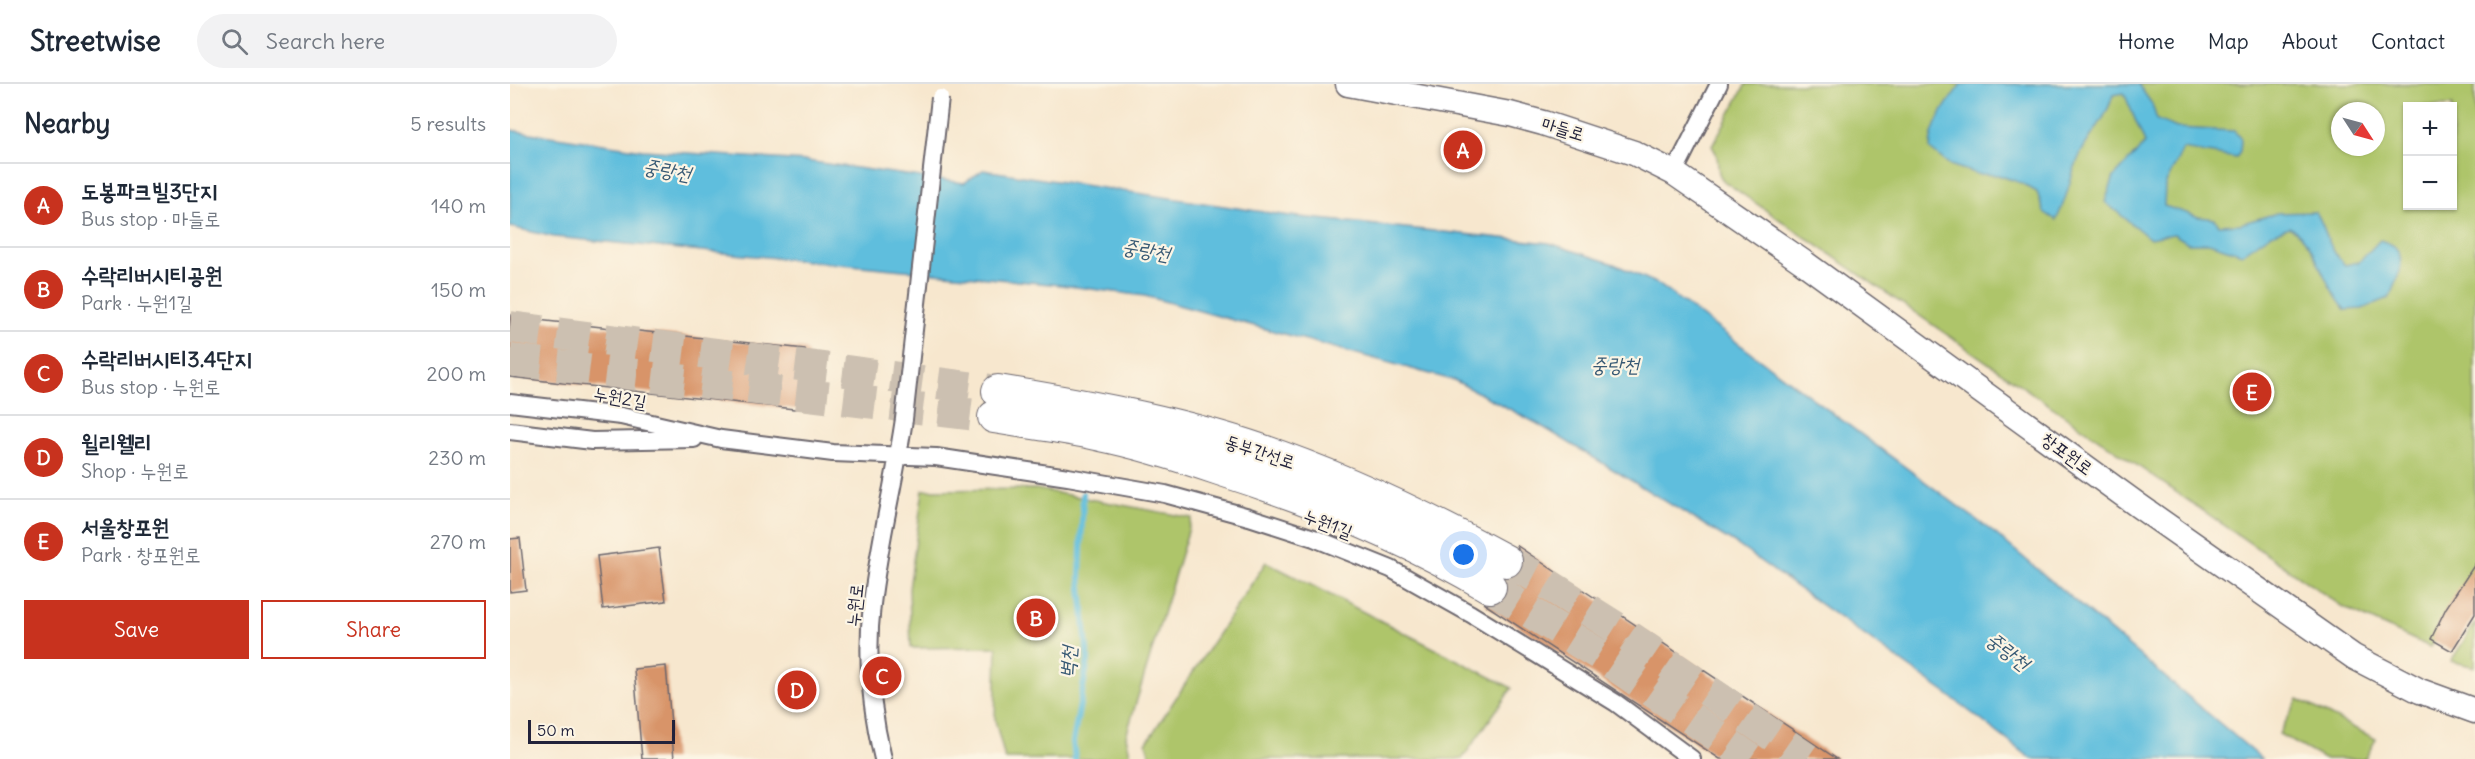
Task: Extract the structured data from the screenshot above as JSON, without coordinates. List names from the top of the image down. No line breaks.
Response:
{"streets":{"highway":["동부간선로"],"street":["마들로","누원2길","창포원로","누원1길","누원로"]},"crossings":[["마들로","창포원로"],["누원2길","누원1길"],["누원2길","누원로"],["누원1길","누원로"]],"water":["중랑천","벽천"],"scale_bar":"50 m","north":"bottom right","page":{"header":"Streetwise","search":"Search here","nav":["Home","Map","About","Contact"],"heading":["Nearby","5 results"],"map_buttons":["+","−"],"pins":["A","E","B","C","D"],"list":[{"mark":"A","name":"도봉파크빌3단지","note":"Bus stop · 마들로","value":"140 m"},{"mark":"B","name":"수락리버시티공원","note":"Park · 누원1길","value":"150 m"},{"mark":"C","name":"수락리버시티3.4단지","note":"Bus stop · 누원로","value":"200 m"},{"mark":"D","name":"윌리웰리","note":"Shop · 누원로","value":"230 m"},{"mark":"E","name":"서울창포원","note":"Park · 창포원로","value":"270 m"}],"buttons":["Save","Share"],"scale":"50 m"}}
